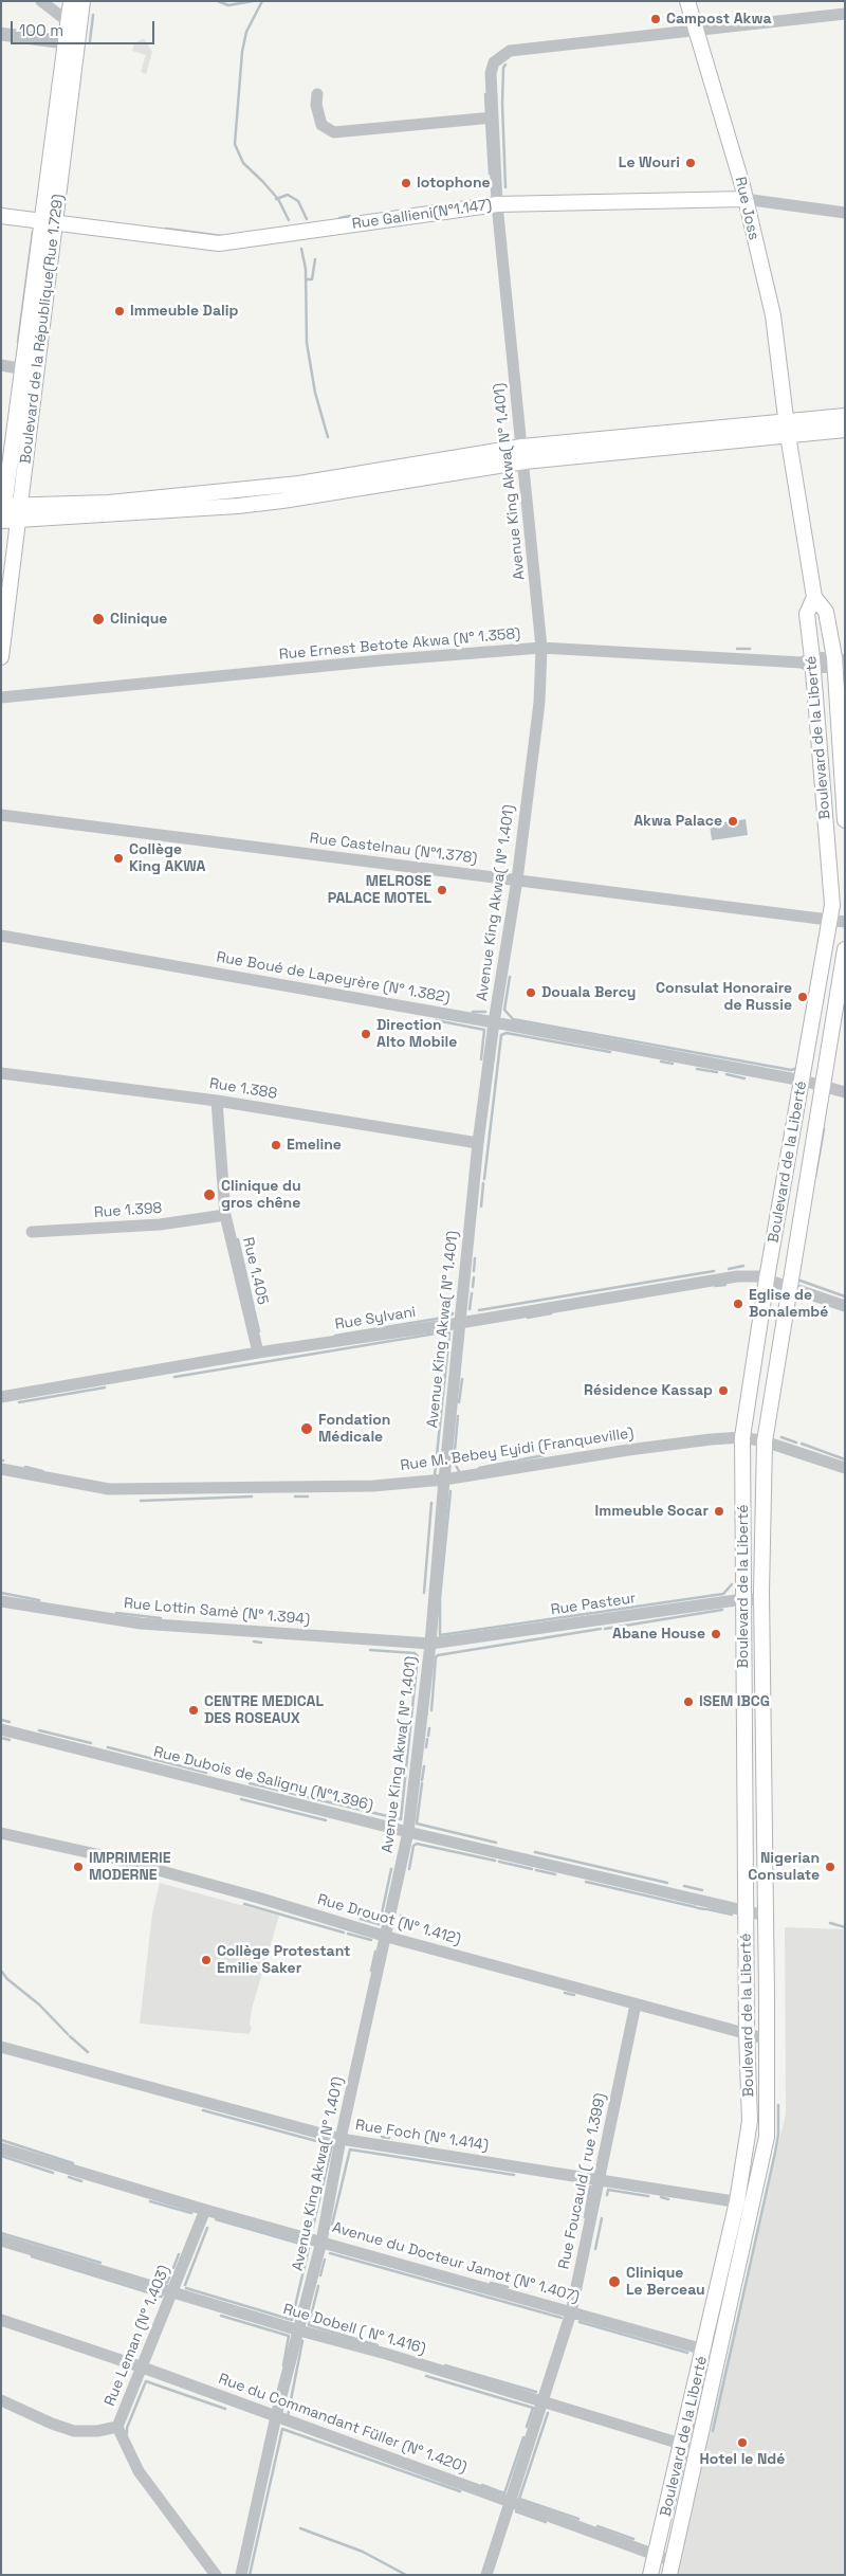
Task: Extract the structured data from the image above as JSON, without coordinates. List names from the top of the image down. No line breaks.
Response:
{"streets":{"main road":["Rue Joss","Rue Gallieni(N°1.147)","Boulevard de la République(Rue 1.729)","Boulevard de la Liberté"],"street":["Avenue King Akwa( N° 1.401)","Rue Ernest Betote Akwa (N° 1.358)","Rue Castelnau (N°1.378)","Rue Boué de Lapeyrère (N° 1.382)","Rue 1.388","Rue 1.398","Rue 1.405","Rue Sylvani","Rue M. Bebey Eyidi (Franqueville)","Rue Pasteur","Rue Lottin Samè (N° 1.394)","Rue Dubois de Saligny (N°1.396)","Rue Drouot (N° 1.412)","Rue Foch (N° 1.414)","Rue Foucauld ( rue 1.399)","Avenue du Docteur Jamot (N° 1.407)","Rue Dobell ( N° 1.416)","Rue Leman (N° 1.403)","Rue du Commandant Füller (N° 1.420)"]},"crossings":[["Rue Joss","Rue Gallieni(N°1.147)"],["Rue Joss","Avenue King Akwa( N° 1.401)"],["Rue Joss","Boulevard de la Liberté"],["Rue Gallieni(N°1.147)","Boulevard de la République(Rue 1.729)"],["Rue Gallieni(N°1.147)","Avenue King Akwa( N° 1.401)"],["Avenue King Akwa( N° 1.401)","Rue Ernest Betote Akwa (N° 1.358)"],["Avenue King Akwa( N° 1.401)","Rue Castelnau (N°1.378)"],["Avenue King Akwa( N° 1.401)","Rue Boué de Lapeyrère (N° 1.382)"],["Avenue King Akwa( N° 1.401)","Rue 1.388"],["Avenue King Akwa( N° 1.401)","Rue Sylvani"],["Avenue King Akwa( N° 1.401)","Rue M. Bebey Eyidi (Franqueville)"],["Avenue King Akwa( N° 1.401)","Rue Pasteur"],["Avenue King Akwa( N° 1.401)","Rue Lottin Samè (N° 1.394)"],["Avenue King Akwa( N° 1.401)","Rue Dubois de Saligny (N°1.396)"],["Avenue King Akwa( N° 1.401)","Rue Drouot (N° 1.412)"],["Avenue King Akwa( N° 1.401)","Rue Foch (N° 1.414)"],["Avenue King Akwa( N° 1.401)","Avenue du Docteur Jamot (N° 1.407)"],["Avenue King Akwa( N° 1.401)","Rue Dobell ( N° 1.416)"],["Avenue King Akwa( N° 1.401)","Rue du Commandant Füller (N° 1.420)"],["Rue Ernest Betote Akwa (N° 1.358)","Boulevard de la Liberté"],["Boulevard de la Liberté","Rue Castelnau (N°1.378)"],["Boulevard de la Liberté","Rue Boué de Lapeyrère (N° 1.382)"],["Boulevard de la Liberté","Rue Sylvani"],["Boulevard de la Liberté","Rue M. Bebey Eyidi (Franqueville)"],["Boulevard de la Liberté","Rue Pasteur"],["Boulevard de la Liberté","Rue Dubois de Saligny (N°1.396)"],["Boulevard de la Liberté","Rue Drouot (N° 1.412)"],["Boulevard de la Liberté","Rue Foch (N° 1.414)"],["Boulevard de la Liberté","Avenue du Docteur Jamot (N° 1.407)"],["Boulevard de la Liberté","Rue Dobell ( N° 1.416)"],["Boulevard de la Liberté","Rue du Commandant Füller (N° 1.420)"],["Rue 1.388","Rue 1.405"],["Rue 1.398","Rue 1.405"],["Rue 1.405","Rue Sylvani"],["Rue Pasteur","Rue Lottin Samè (N° 1.394)"],["Rue Drouot (N° 1.412)","Rue Foucauld ( rue 1.399)"],["Rue Foch (N° 1.414)","Rue Foucauld ( rue 1.399)"],["Rue Foucauld ( rue 1.399)","Avenue du Docteur Jamot (N° 1.407)"],["Rue Foucauld ( rue 1.399)","Rue Dobell ( N° 1.416)"],["Rue Foucauld ( rue 1.399)","Rue du Commandant Füller (N° 1.420)"],["Avenue du Docteur Jamot (N° 1.407)","Rue Leman (N° 1.403)"],["Rue Dobell ( N° 1.416)","Rue Leman (N° 1.403)"],["Rue Leman (N° 1.403)","Rue du Commandant Füller (N° 1.420)"]],"places":["Campost Akwa","Le Wouri","lotophone","Immeuble Dalip","Clinique","Akwa Palace","Collège King AKWA","MELROSE PALACE MOTEL","Douala Bercy","Consulat Honoraire de Russie","Direction Alto Mobile","Emeline","Clinique du gros chêne","Eglise de Bonalembé","Résidence Kassap","Fondation Médicale","Immeuble Socar","Abane House","ISEM IBCG","CENTRE MEDICAL DES ROSEAUX","IMPRIMERIE MODERNE","Nigerian Consulate","Collège Protestant Emilie Saker","Clinique Le Berceau","Hotel le Ndé"],"scale_bar":"100 m"}
